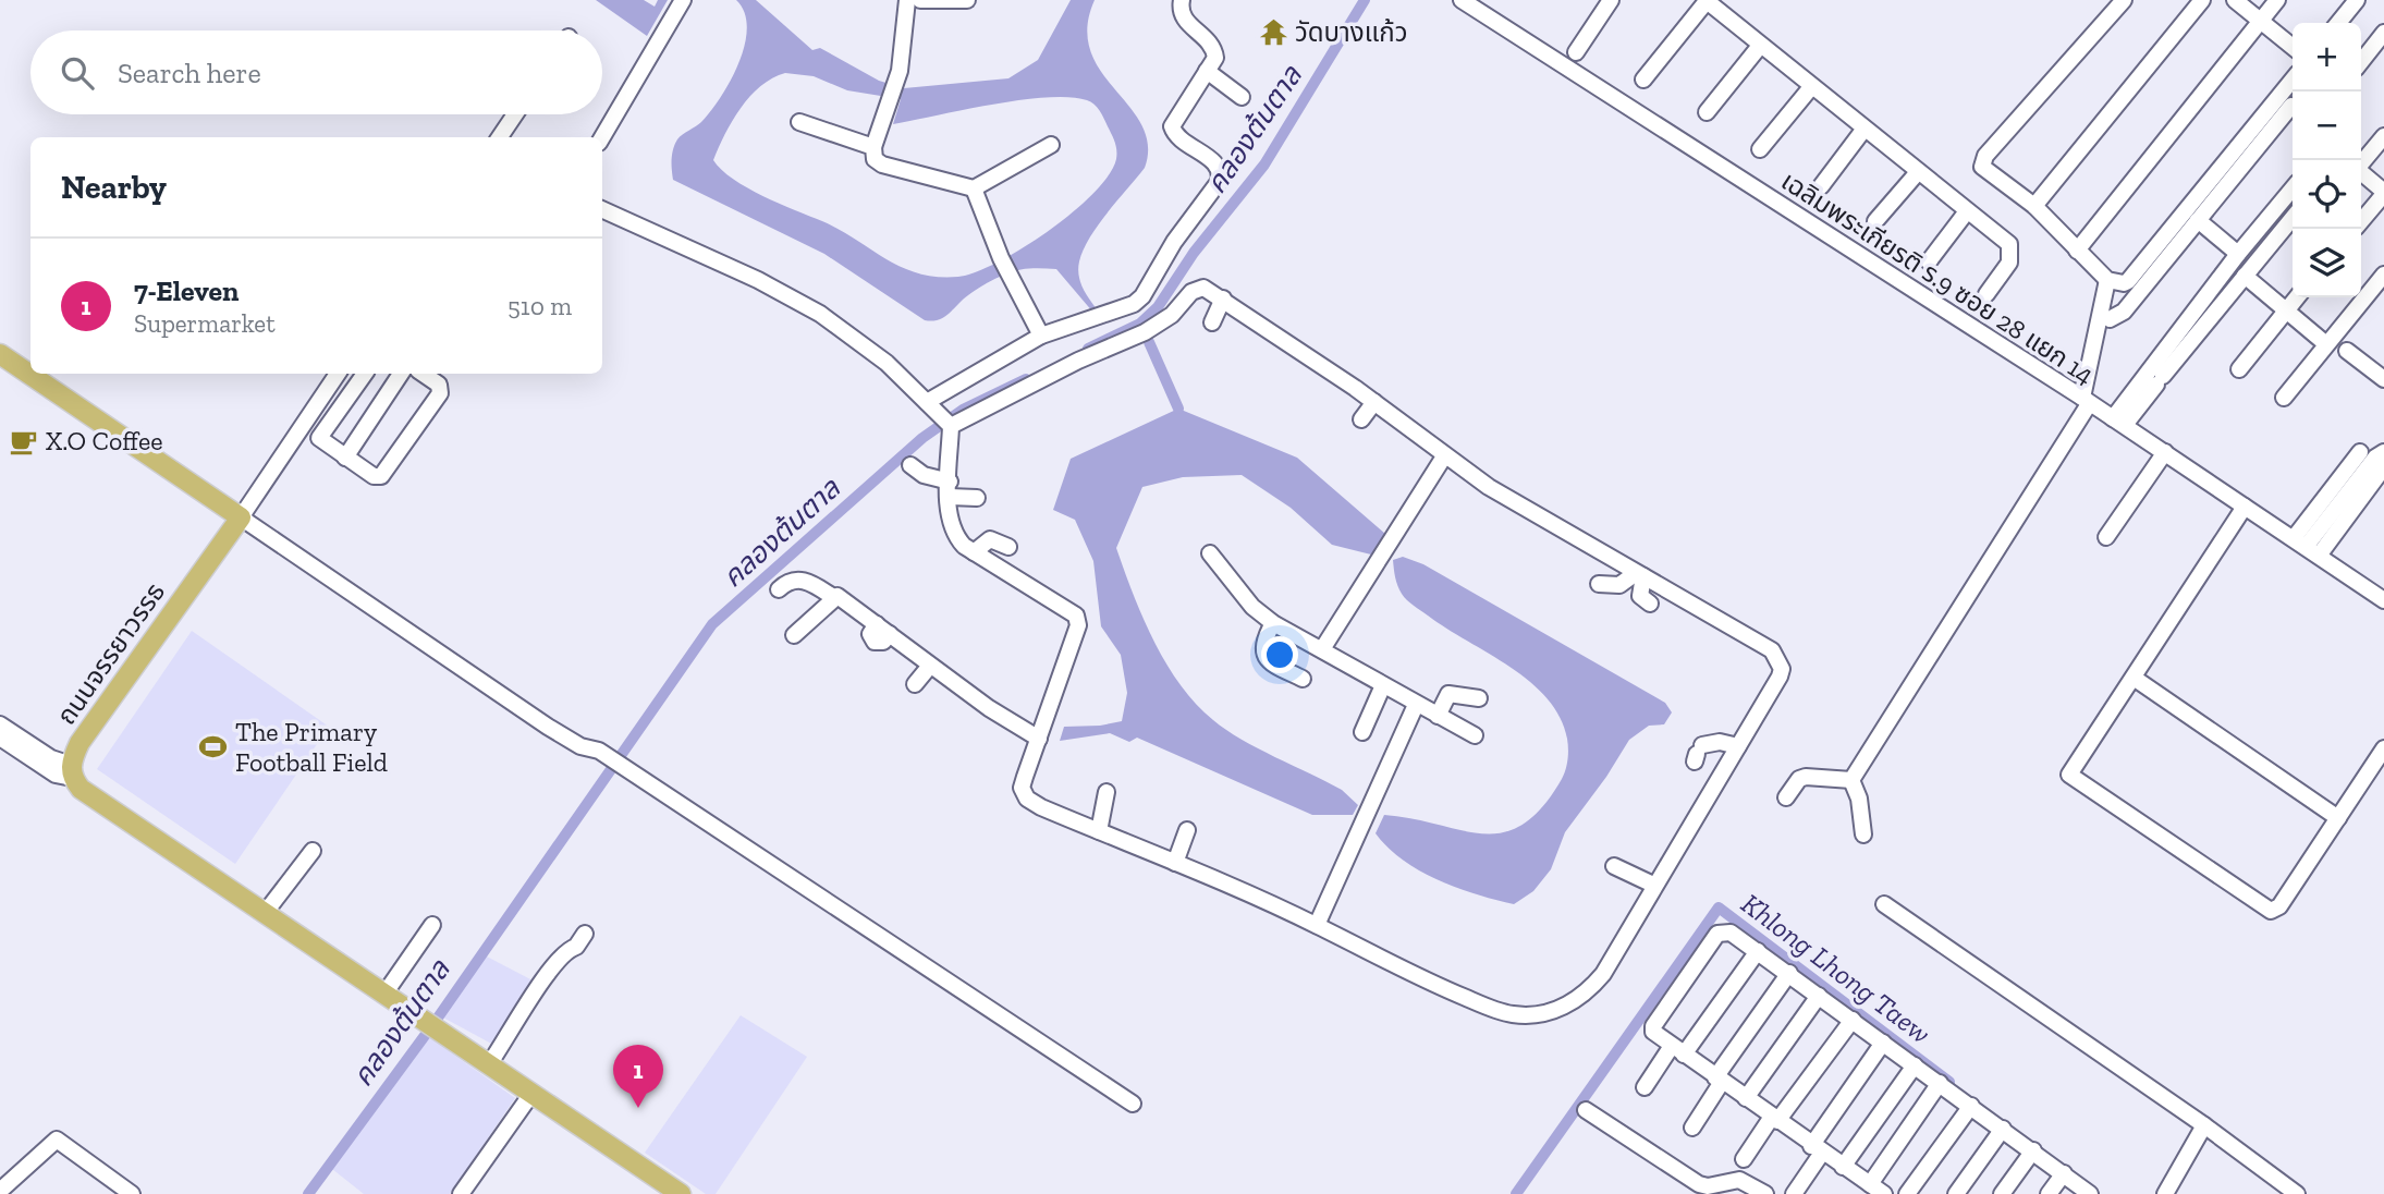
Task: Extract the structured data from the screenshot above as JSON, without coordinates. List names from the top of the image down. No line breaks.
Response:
{"streets":{"main road":["ถนนจรรยาวรรธ"],"street":["เฉลิมพระเกียรติ ร.9 ซอย 28 แยก 14"]},"water":["คลองต้นตาล","Khlong Lhong Taew"],"places":{"temple":["วัดบางแก้ว"],"cafe":["X.O Coffee"],"sports":["The Primary Football Field"]},"page":{"map_buttons":["+","−"],"search":"Search here","heading":"Nearby","list":[{"mark":"1","name":"7-Eleven","note":"Supermarket","value":"510 m"}],"pins":"1"}}
